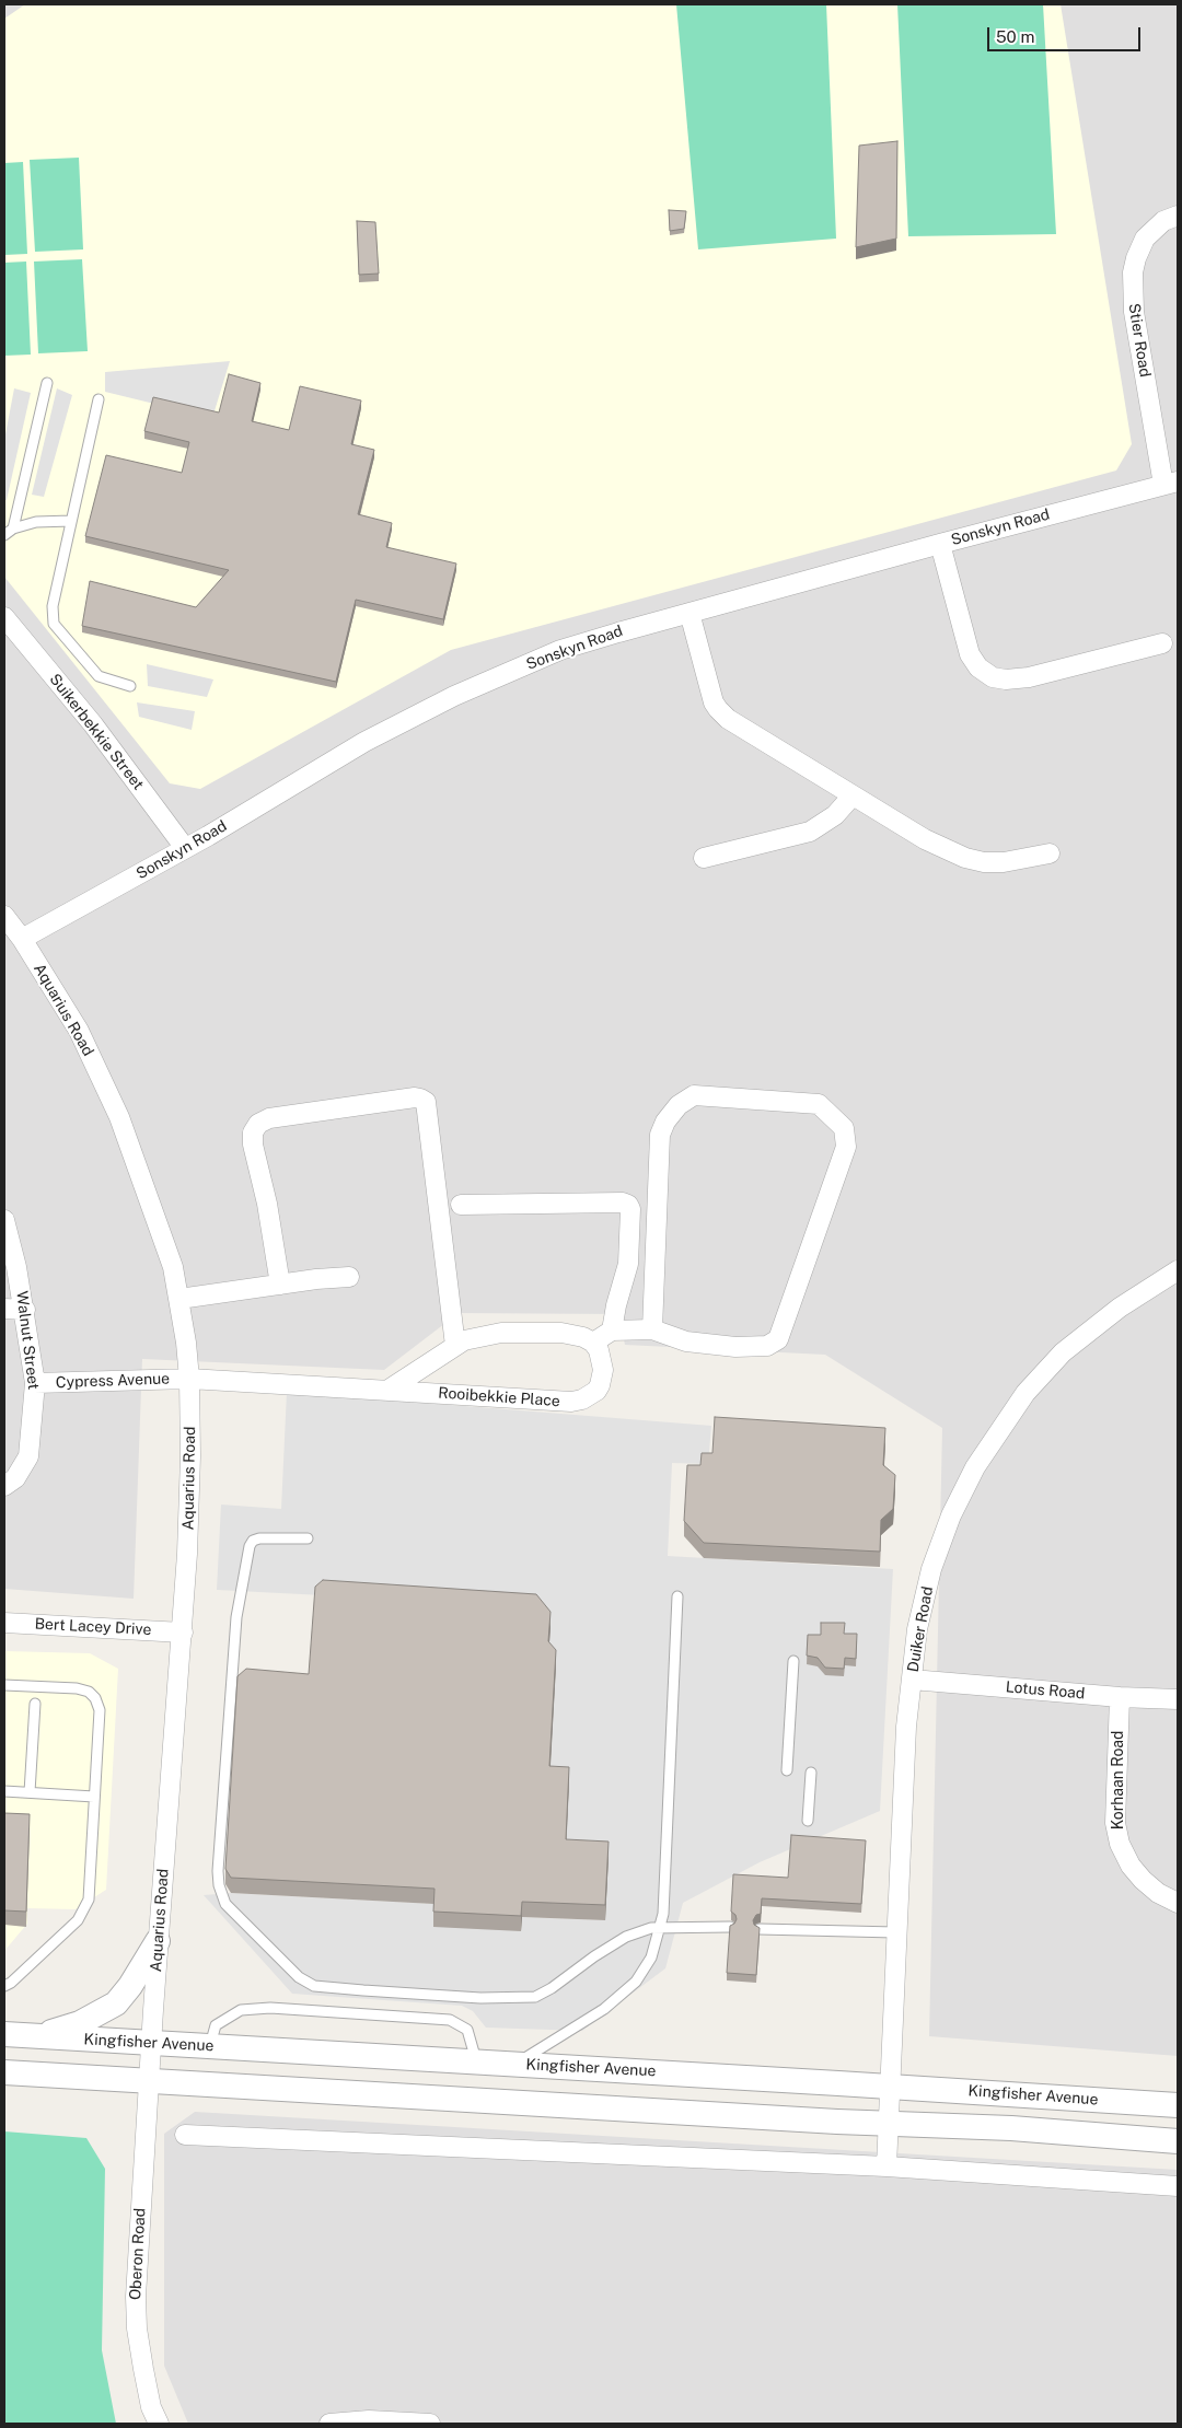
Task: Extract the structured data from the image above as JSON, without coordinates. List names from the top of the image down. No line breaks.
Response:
{"streets":{"street":["Stier Road","Sonskyn Road","Suikerbekkie Street","Aquarius Road","Walnut Street","Cypress Avenue","Rooibekkie Place","Bert Lacey Drive","Duiker Road","Lotus Road","Korhaan Road","Kingfisher Avenue","Oberon Road"]},"crossings":[["Stier Road","Sonskyn Road"],["Sonskyn Road","Suikerbekkie Street"],["Sonskyn Road","Aquarius Road"],["Aquarius Road","Cypress Avenue"],["Aquarius Road","Rooibekkie Place"],["Aquarius Road","Bert Lacey Drive"],["Aquarius Road","Kingfisher Avenue"],["Aquarius Road","Oberon Road"],["Walnut Street","Cypress Avenue"],["Cypress Avenue","Rooibekkie Place"],["Duiker Road","Lotus Road"],["Duiker Road","Kingfisher Avenue"],["Lotus Road","Korhaan Road"]],"scale_bar":"50 m"}
